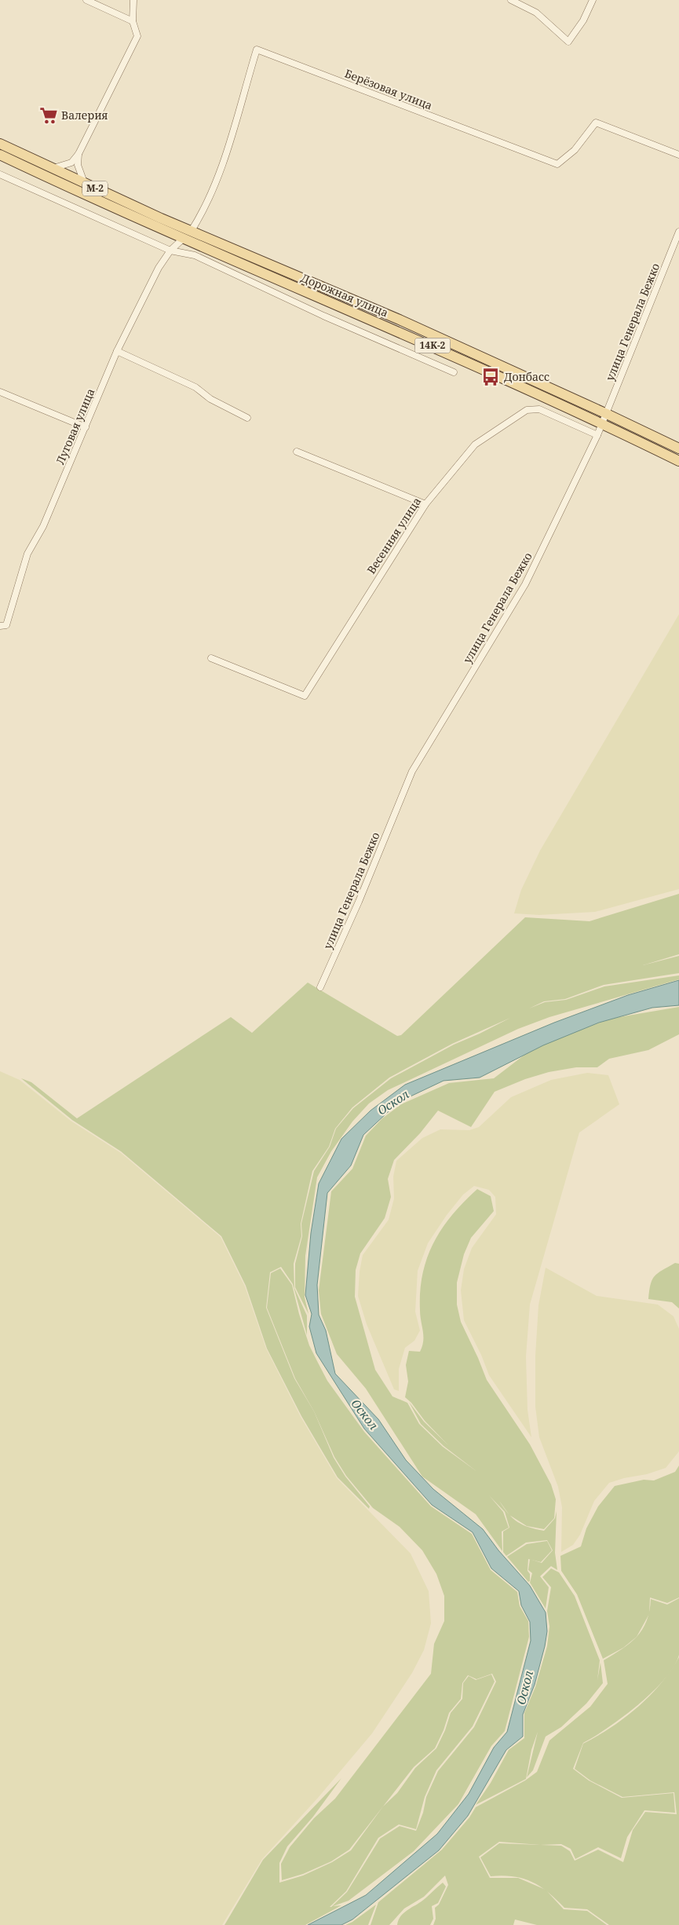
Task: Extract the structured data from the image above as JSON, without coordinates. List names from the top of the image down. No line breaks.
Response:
{"streets":{"main road":["М-2","Дорожная улица","14К-2"],"street":["Берёзовая улица","улица Генерала Бежко","Луговая улица","Весенняя улица"]},"crossings":[["Берёзовая улица","Дорожная улица"],["Дорожная улица","улица Генерала Бежко"],["Дорожная улица","Луговая улица"],["улица Генерала Бежко","Весенняя улица"]],"water":["Оскол"],"places":{"supermarket":["Валерия"],"bus stop":["Донбасс"]}}
